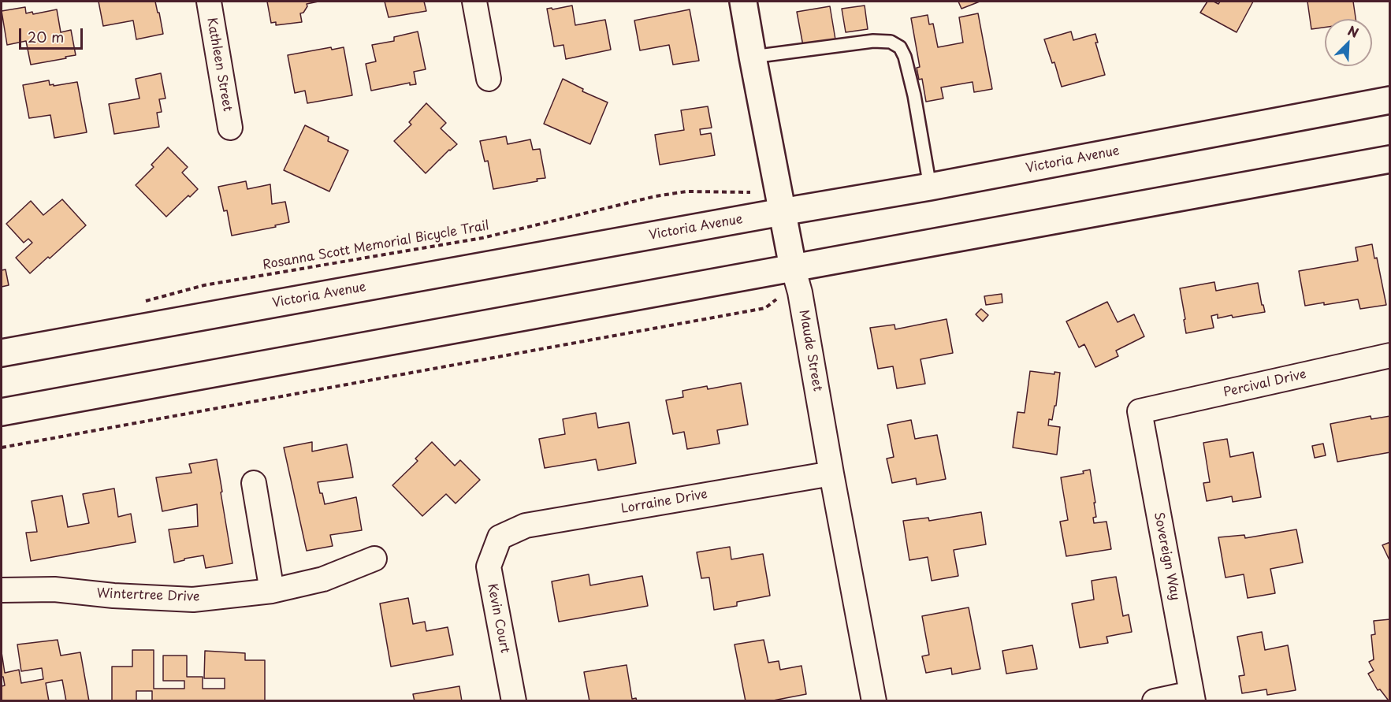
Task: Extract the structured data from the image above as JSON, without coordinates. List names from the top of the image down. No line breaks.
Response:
{"streets":{"main road":["Victoria Avenue","Maude Street"],"street":["Kathleen Street","Percival Drive","Lorraine Drive","Sovereign Way","Wintertree Drive","Kevin Court"],"path":["Rosanna Scott Memorial Bicycle Trail"]},"crossings":[["Victoria Avenue","Maude Street"],["Maude Street","Lorraine Drive"],["Percival Drive","Sovereign Way"],["Lorraine Drive","Kevin Court"]],"scale_bar":"20 m","north":"top right"}
